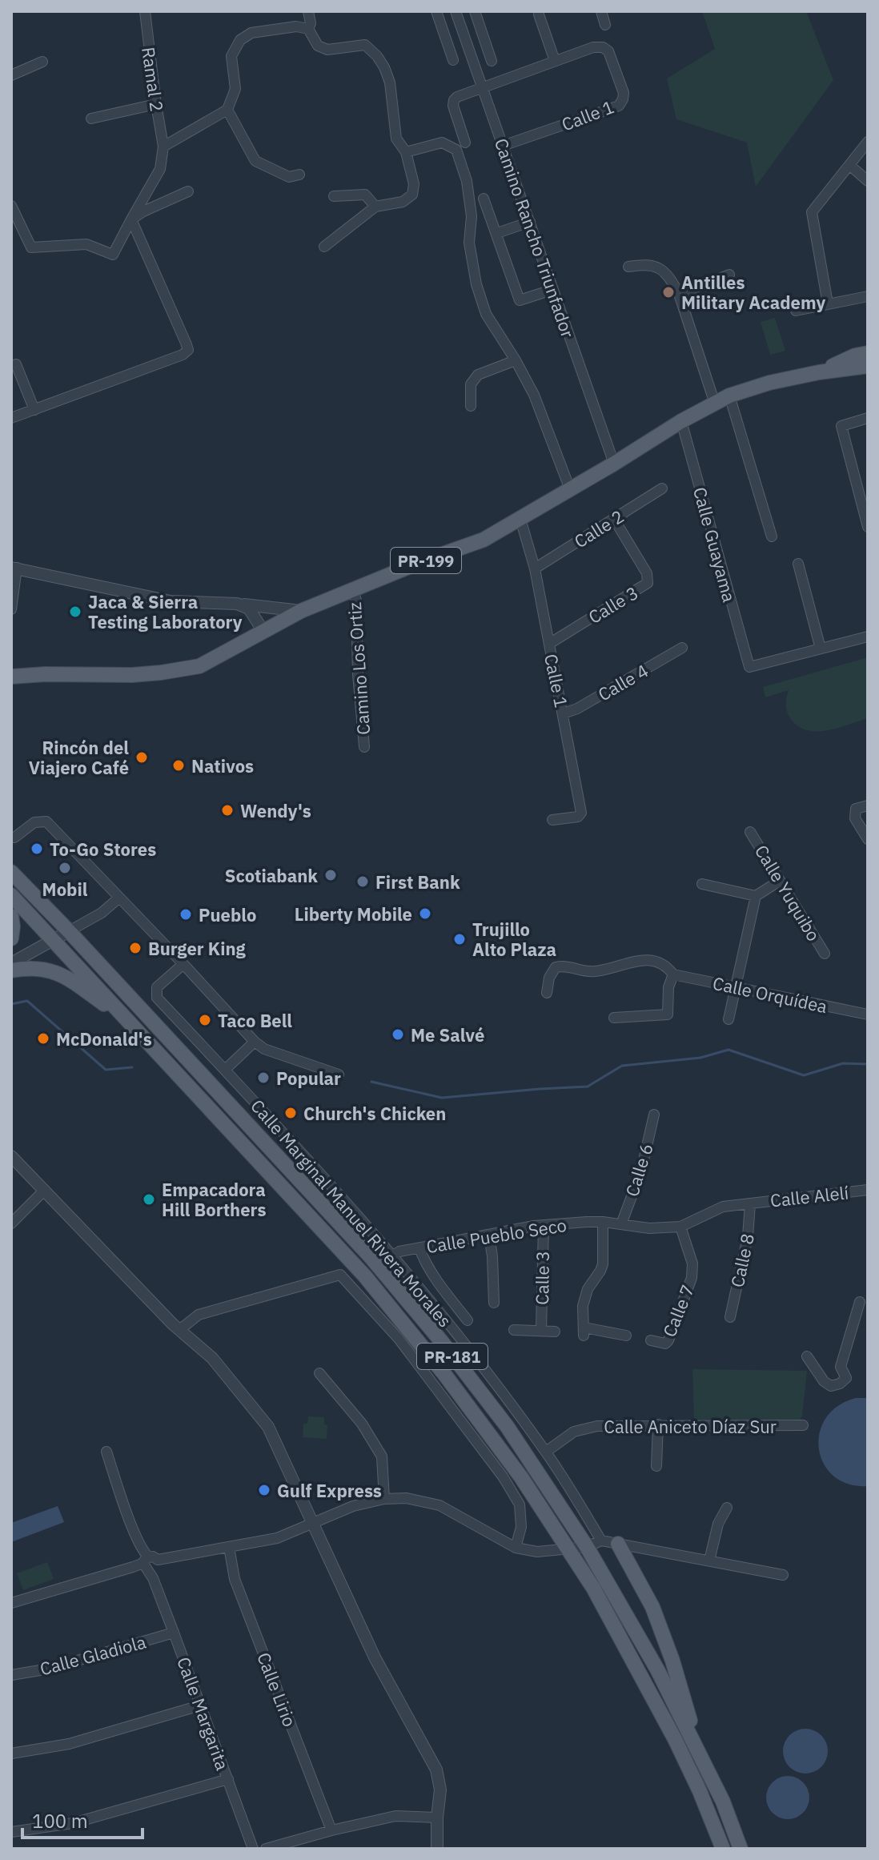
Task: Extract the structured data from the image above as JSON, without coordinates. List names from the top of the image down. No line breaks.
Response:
{"streets":{"main road":["PR-199","PR-181"],"street":["Ramal 2","Calle 1","Camino Rancho Triunfador","Calle 2","Calle Guayama","Calle 3","Camino Los Ortiz","Calle 4","Calle Yuquibo","Calle Orquídea","Calle 6","Calle Alelí","Calle Marginal Manuel Rivera Morales","Calle Pueblo Seco","Calle 8","Calle 7","Calle Aniceto Díaz Sur","Calle Gladiola","Calle Lirio","Calle Margarita"]},"crossings":[["Calle 1","Camino Rancho Triunfador"],["Calle 1","Calle 2"],["Calle 1","PR-199"],["Calle 1","Calle 3"],["Calle 1","Calle 4"],["Camino Rancho Triunfador","PR-199"],["Calle 2","Calle 3"],["Calle Guayama","PR-199"],["PR-199","Camino Los Ortiz"],["Calle 3","Calle Pueblo Seco"],["Calle 6","Calle Pueblo Seco"],["Calle Alelí","Calle Pueblo Seco"],["Calle Alelí","Calle 8"],["Calle Marginal Manuel Rivera Morales","Calle Pueblo Seco"],["Calle Marginal Manuel Rivera Morales","Calle Aniceto Díaz Sur"],["Calle Pueblo Seco","Calle 8"],["Calle Pueblo Seco","Calle 7"],["Calle Gladiola","Calle Margarita"]],"places":["Antilles Military Academy","Jaca & Sierra Testing Laboratory","Rincón del Viajero Café","Nativos","Wendy's","To-Go Stores","Mobil","Scotiabank","First Bank","Liberty Mobile","Pueblo","Trujillo Alto Plaza","Burger King","Taco Bell","Me Salvé","McDonald's","Popular","Church's Chicken","Empacadora Hill Borthers","Gulf Express"],"scale_bar":"100 m"}
